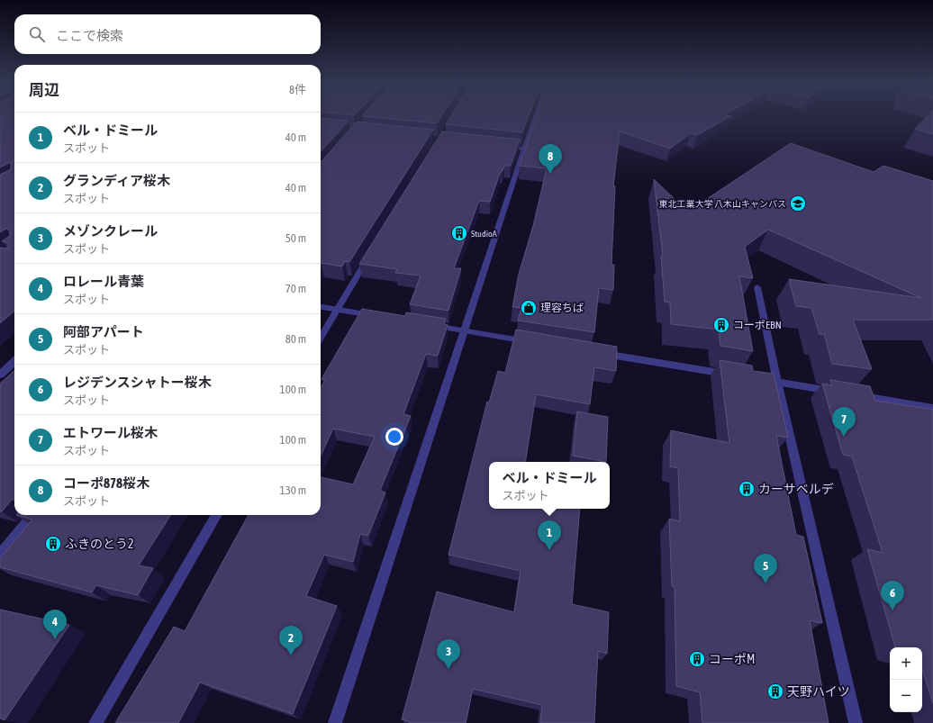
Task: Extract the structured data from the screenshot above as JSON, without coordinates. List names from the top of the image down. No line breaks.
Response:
{"places":{"school or university":["東北工業大学 八木山キャンパス"],"building":["StudioA","コーポEBN","カーサベルデ","ふきのとう2","コーポM","天野ハイツ"],"shop":["理容ちば"]},"page":{"search":"ここで検索","heading":["周辺","8件"],"list":[{"mark":"1","name":"ベル・ドミール","note":"スポット","value":"40 m"},{"mark":"2","name":"グランディア桜木","note":"スポット","value":"40 m"},{"mark":"3","name":"メゾンクレール","note":"スポット","value":"50 m"},{"mark":"4","name":"ロレール青葉","note":"スポット","value":"70 m"},{"mark":"5","name":"阿部アパート","note":"スポット","value":"80 m"},{"mark":"6","name":"レジデンスシャトー桜木","note":"スポット","value":"100 m"},{"mark":"7","name":"エトワール桜木","note":"スポット","value":"100 m"},{"mark":"8","name":"コーポ878桜木","note":"スポット","value":"130 m"}],"pins":["8","7","1","5","6","4","2","3"],"popup":["ベル・ドミール","スポット"],"map_buttons":["+","−"]}}
